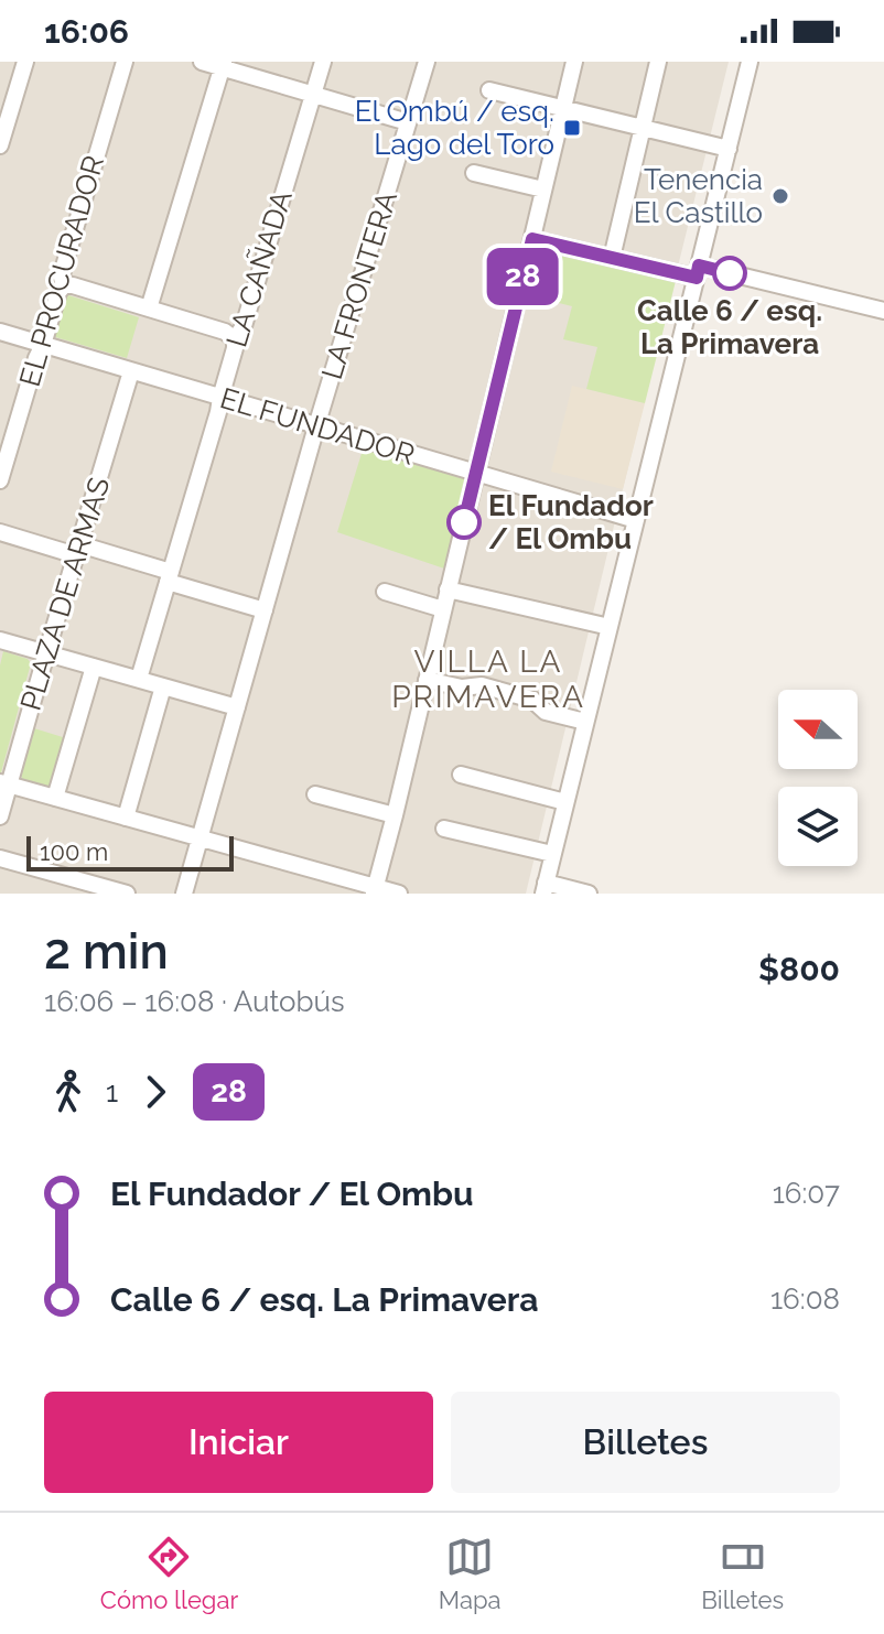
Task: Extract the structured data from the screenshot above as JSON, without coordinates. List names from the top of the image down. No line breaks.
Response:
{"streets":{"street":["LA CAÑADA","EL PROCURADOR","LA FRONTERA","EL FUNDADOR","PLAZA DE ARMAS"]},"crossings":[["LA CAÑADA","EL FUNDADOR"],["EL PROCURADOR","EL FUNDADOR"],["LA FRONTERA","EL FUNDADOR"],["EL FUNDADOR","PLAZA DE ARMAS"]],"districts":["VILLA LA PRIMAVERA"],"places":{"transit":["El Ombú / esq. Lago del Toro"],"other":["Tenencia El Castillo","Calle 6 / esq. La Primavera","El Fundador / El Ombu"]},"lines":["bus line 28"],"scale_bar":"100 m","north":"left","page":{"status":"16:06","on_map":"28","scale":"100 m","heading":["2 min","16:06 – 16:08 · Autobús","$800"],"legs":["1","28"],"list":[{"name":"El Fundador / El Ombu","value":"16:07"},{"name":"Calle 6 / esq. La Primavera","value":"16:08"}],"buttons":["Iniciar","Billetes"],"tabs":["Cómo llegar","Mapa","Billetes"]}}
